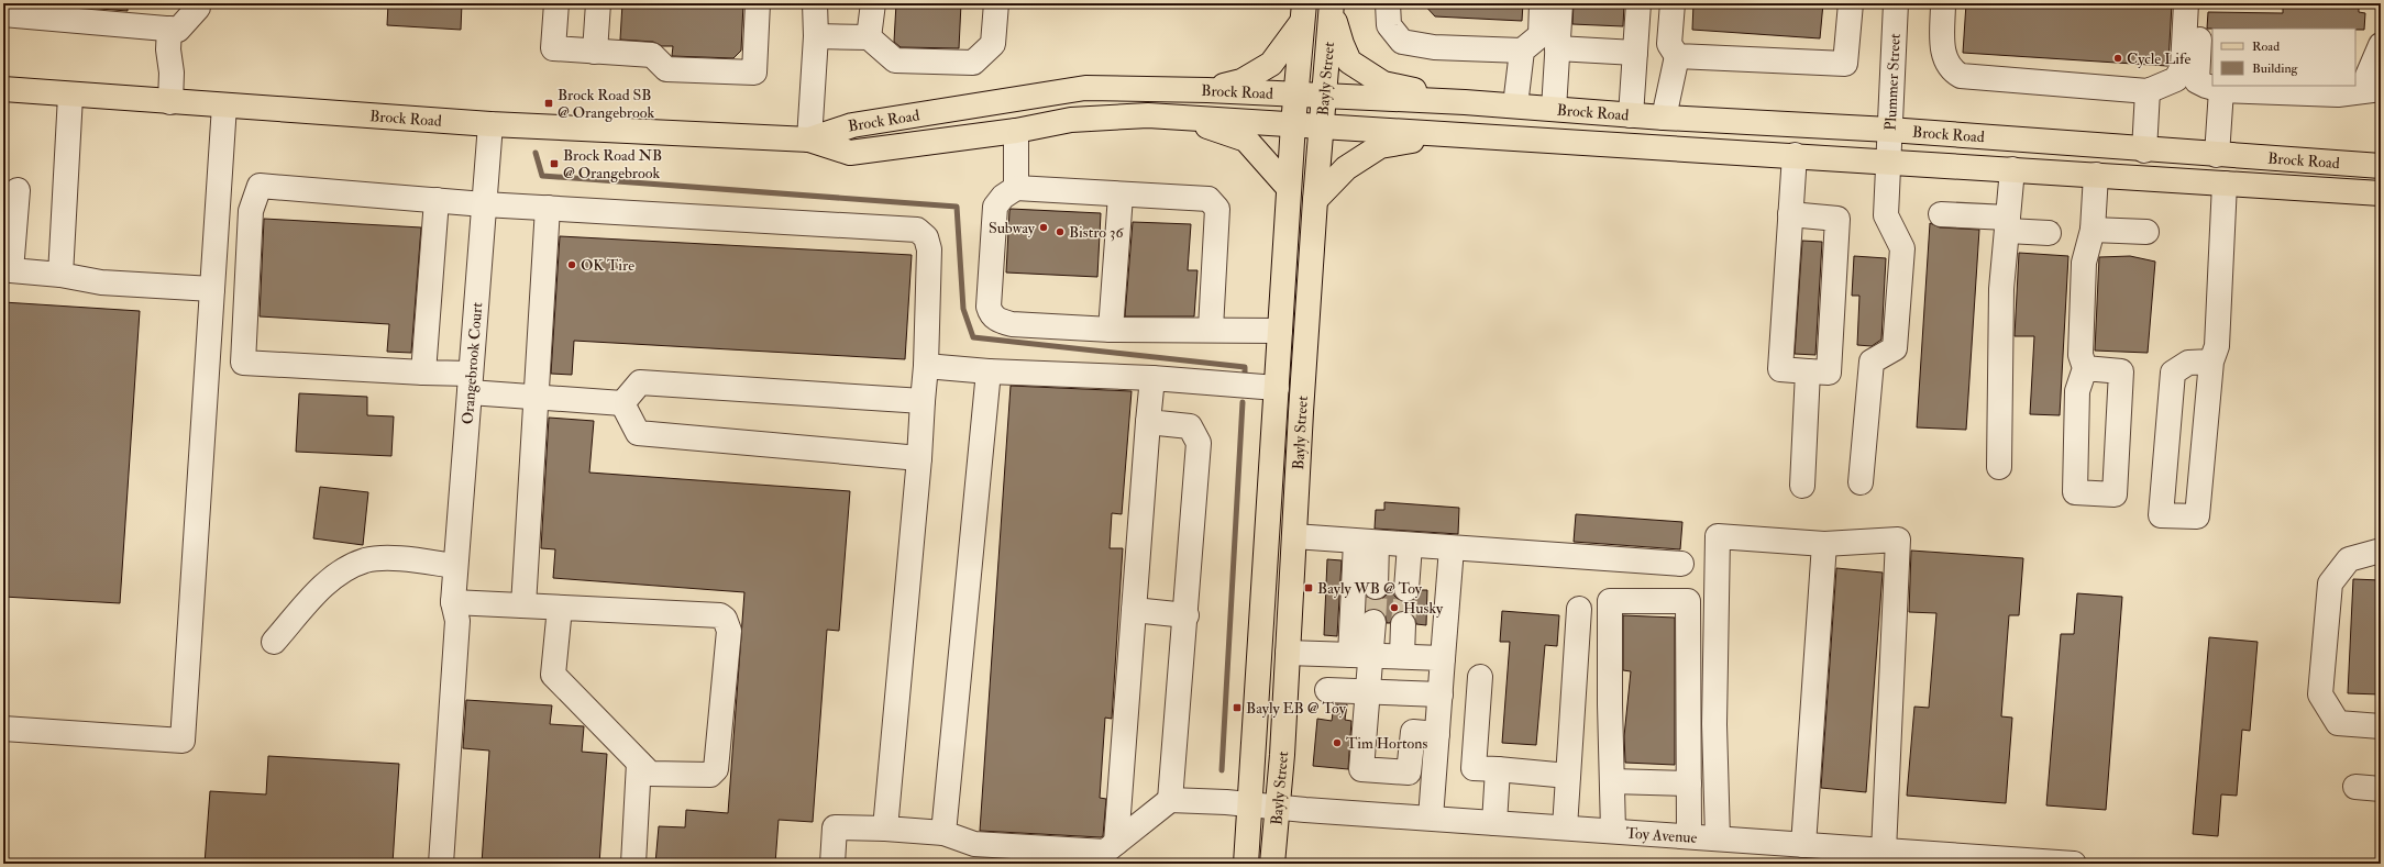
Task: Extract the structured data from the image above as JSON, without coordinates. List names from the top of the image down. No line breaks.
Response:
{"streets":{"main road":["Bayly Street","Brock Road"],"street":["Plummer Street","Orangebrook Court","Toy Avenue"]},"crossings":[["Bayly Street","Brock Road"],["Bayly Street","Toy Avenue"],["Plummer Street","Brock Road"],["Brock Road","Orangebrook Court"]],"places":{"other":["Cycle Life","Subway","Bistro 36","OK Tire","Husky","Tim Hortons"],"transit":["Brock Road SB @ Orangebrook","Brock Road NB @ Orangebrook","Bayly WB @ Toy","Bayly EB @ Toy"]},"legend":["Road","Building"]}
